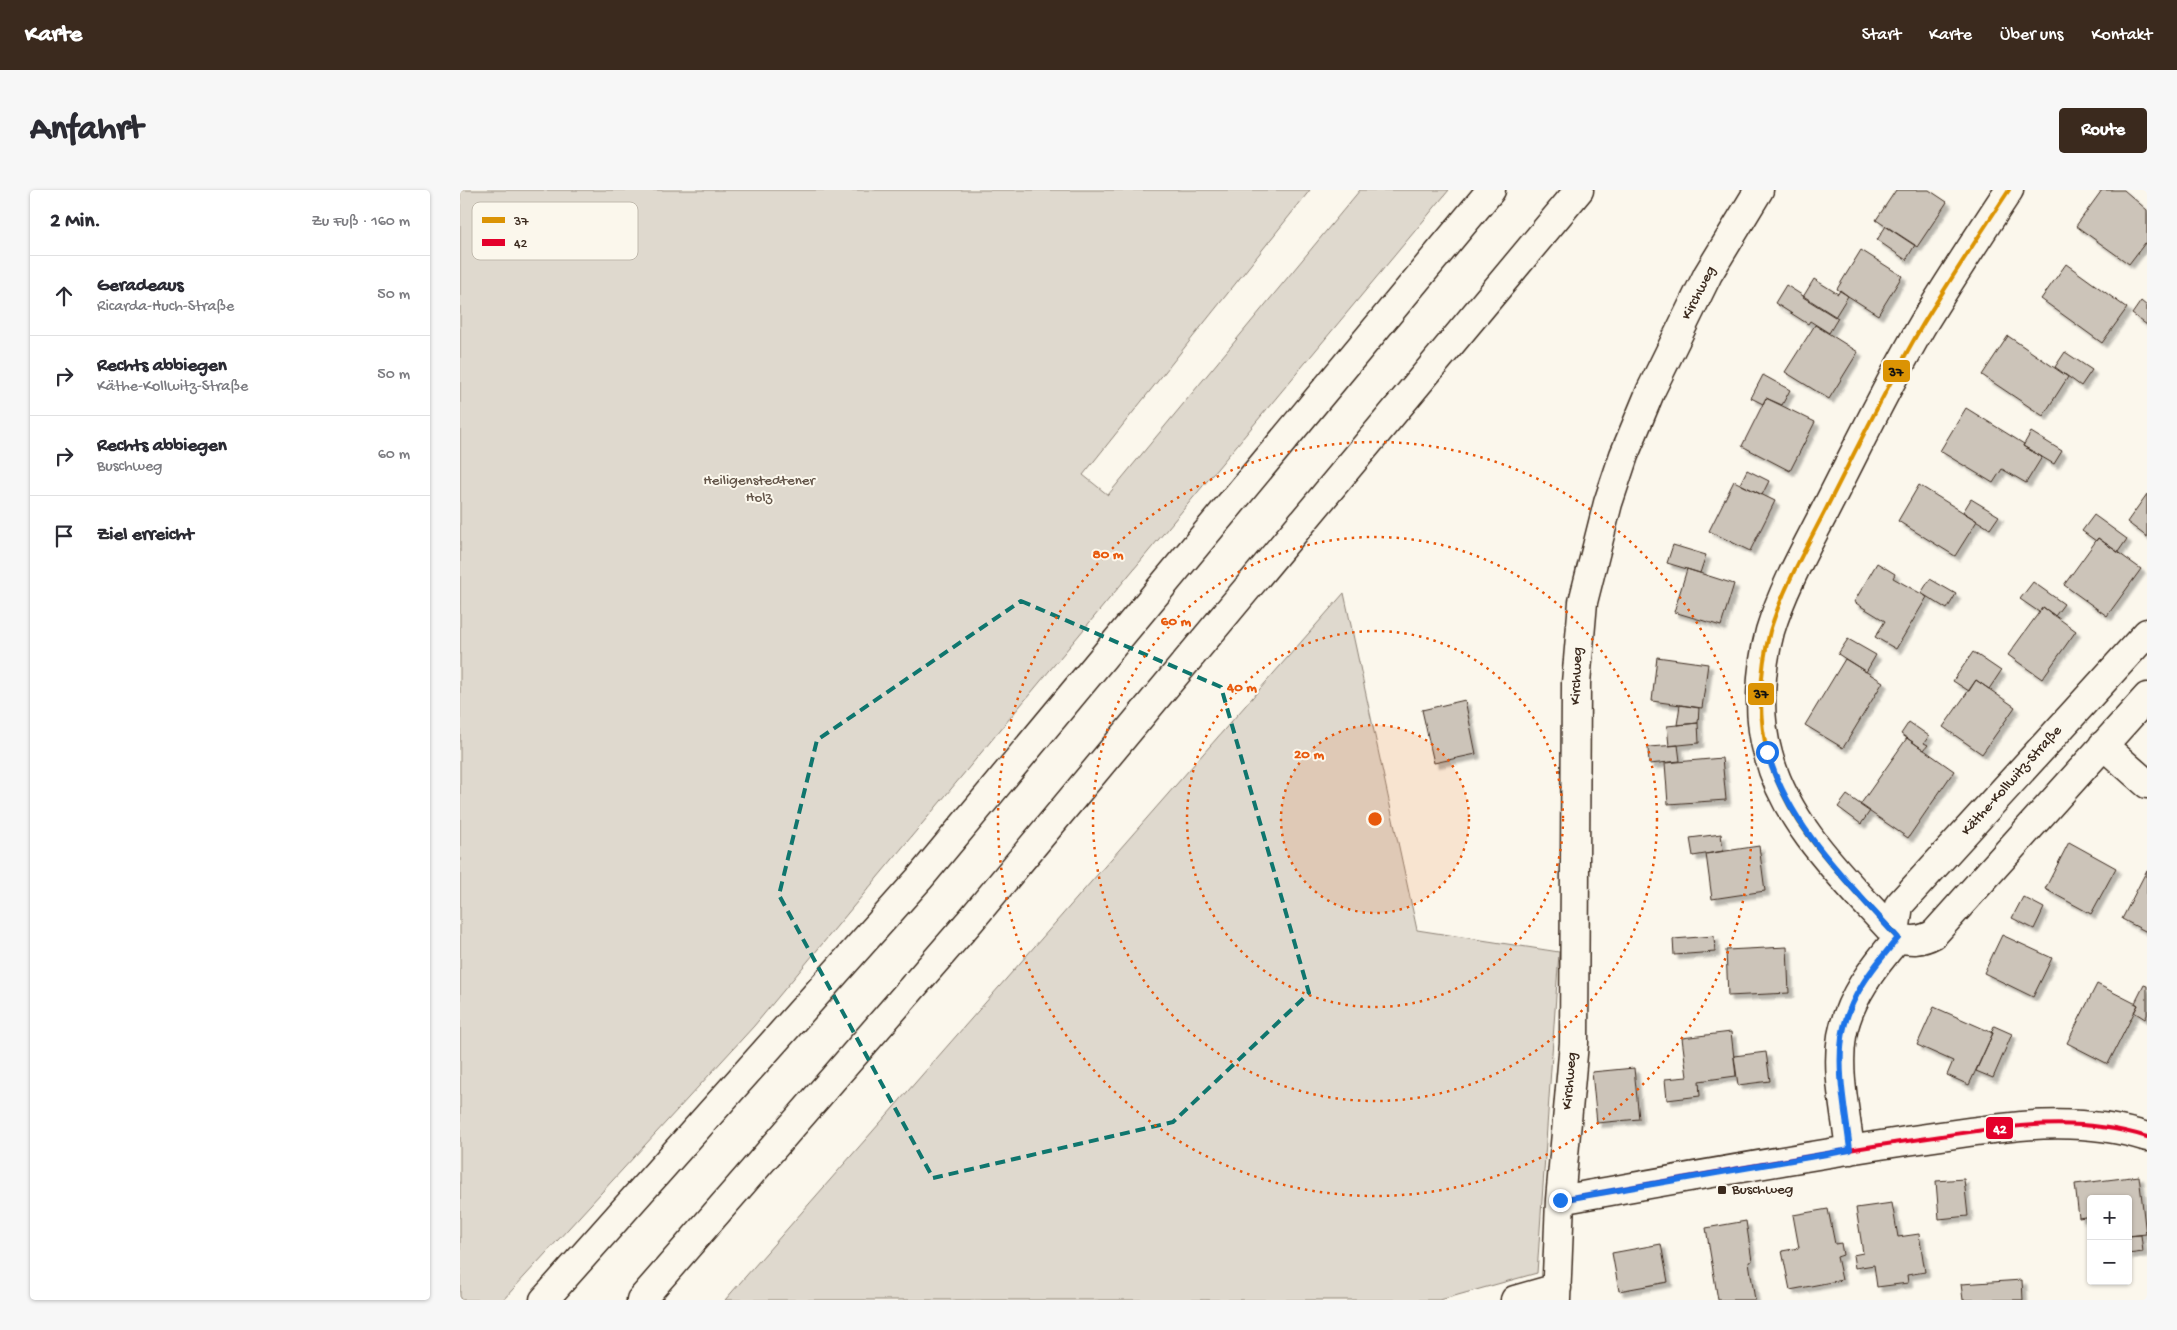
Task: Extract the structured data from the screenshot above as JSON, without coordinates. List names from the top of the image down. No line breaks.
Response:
{"streets":{"main road":["Kirchweg","Käthe-Kollwitz-Straße"]},"parks":["Heiligenstedtener Holz"],"places":{"transit":["Buschweg"]},"lines":["transit line 37","transit line 42"],"legend":["37","42"],"page":{"header":"Karte","nav":["Start","Karte","Über uns","Kontakt"],"buttons":"Route","title":"Anfahrt","heading":["2 Min.","Zu Fuß · 160 m"],"list":[["Geradeaus","Ricarda-Huch-Straße","50 m"],["Rechts abbiegen","Käthe-Kollwitz-Straße","50 m"],["Rechts abbiegen","Buschweg","60 m"],"Ziel erreicht"],"map_buttons":["+","−"]},"rings":["80 m","60 m","40 m","20 m"]}
